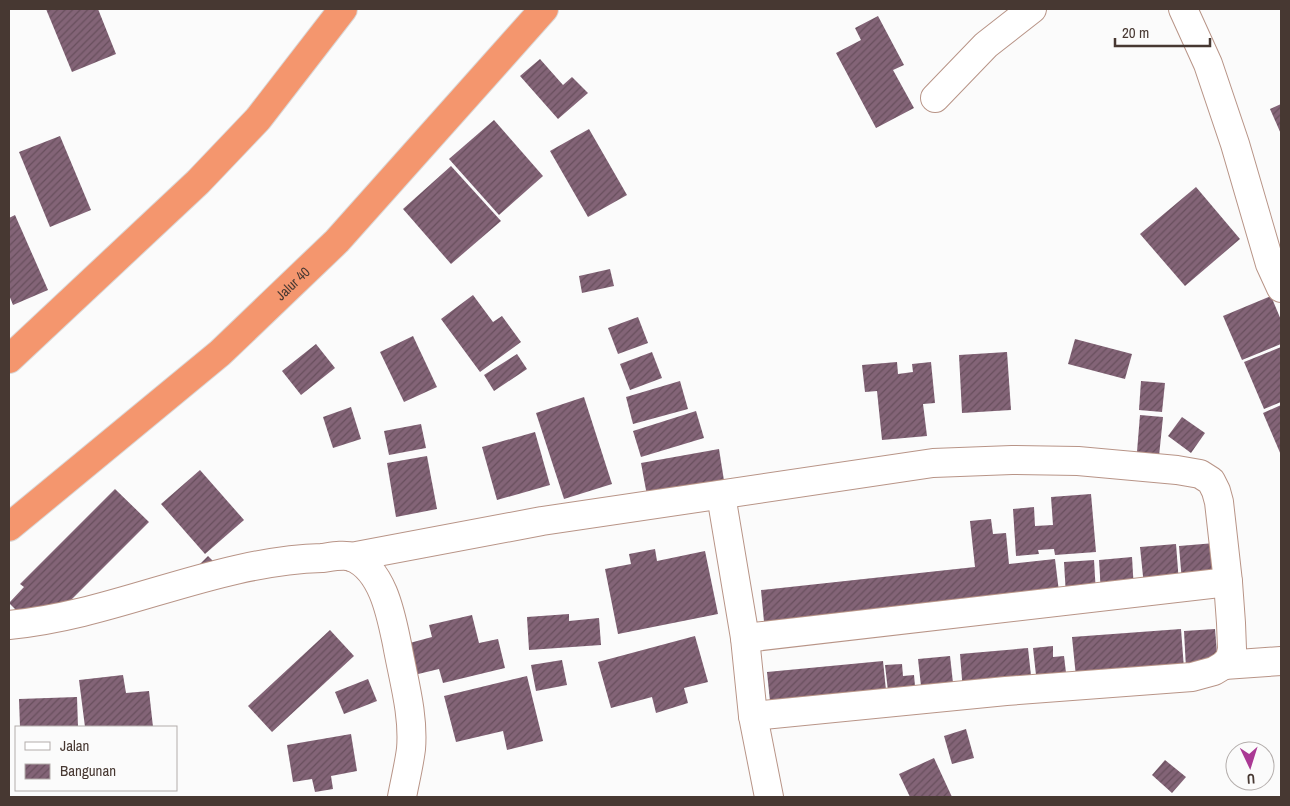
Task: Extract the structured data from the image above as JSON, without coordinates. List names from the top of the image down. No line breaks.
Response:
{"streets":{"highway":["Jalur 40"]},"legend":["Jalan","Bangunan"],"scale_bar":"20 m","north":"bottom"}
